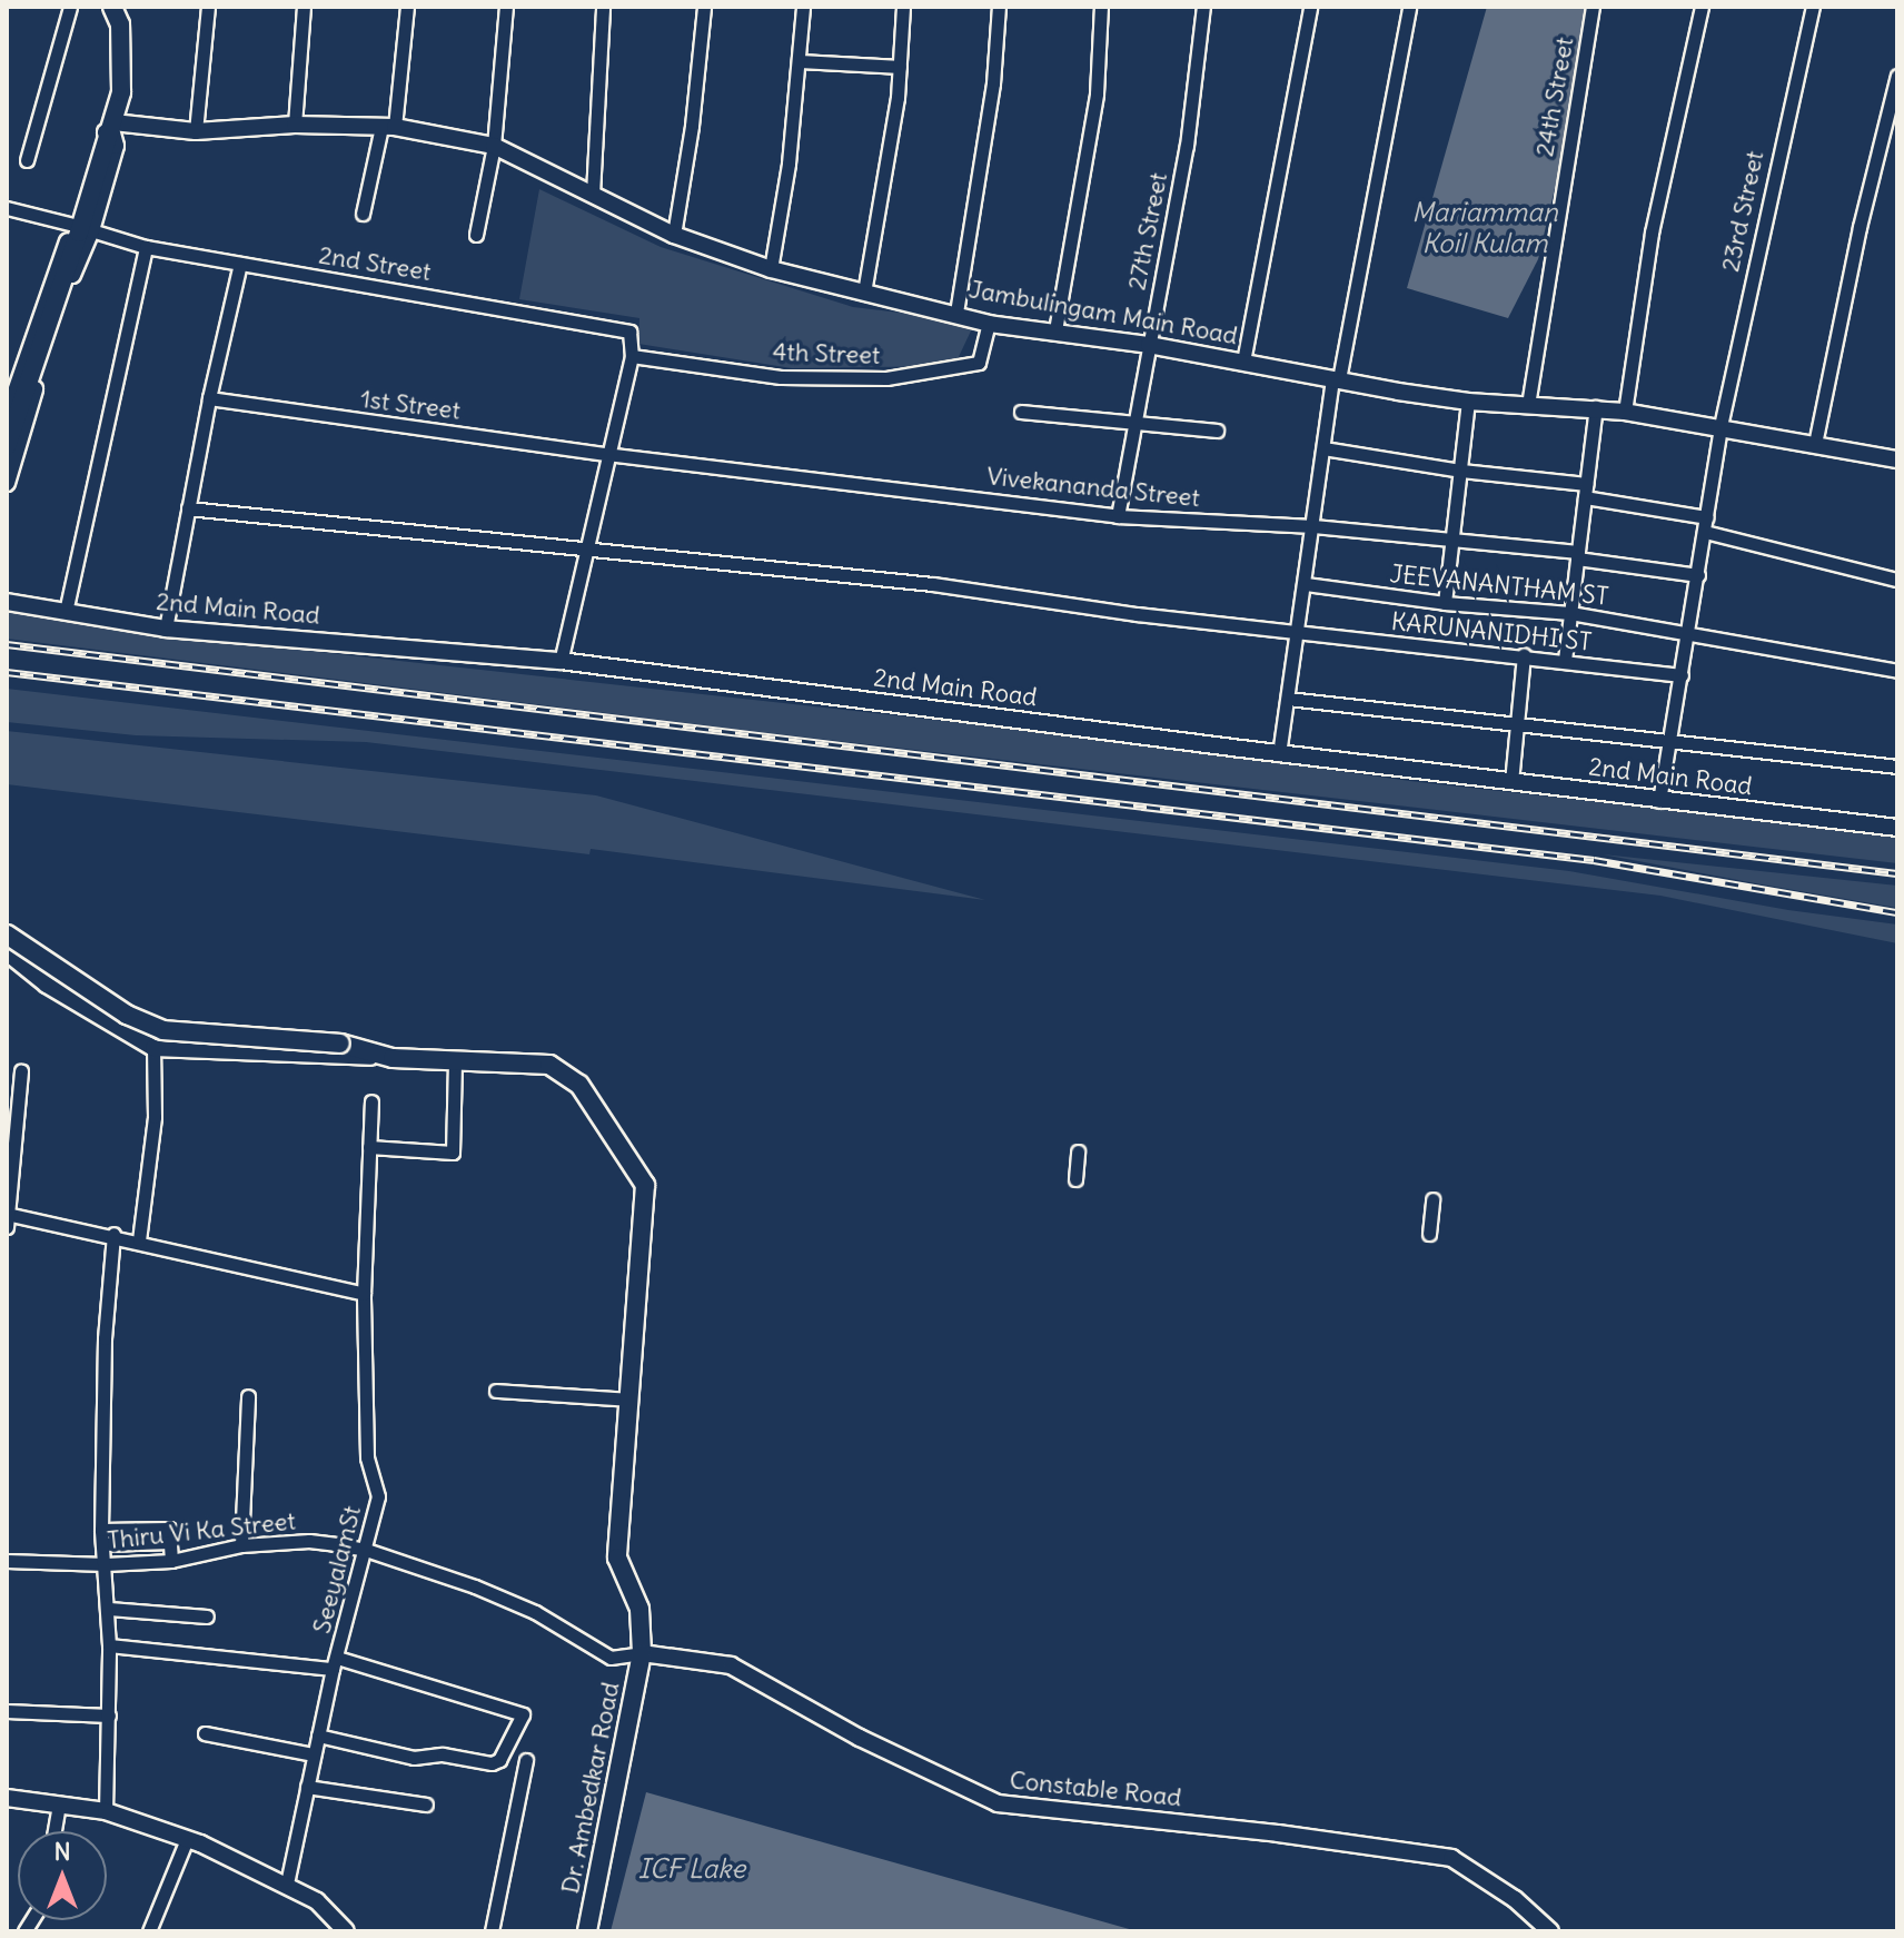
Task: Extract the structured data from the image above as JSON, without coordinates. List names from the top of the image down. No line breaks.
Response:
{"streets":{"main road":["Dr. Ambedkar Road"],"street":["24th Street","23rd Street","27th Street","2nd Street","Jambulingam Main Road","4th Street","1st Street","Vivekananda Street","JEEVANANTHAM ST","2nd Main Road","KARUNANIDHI ST","Thiru Vi Ka Street","SeeyalamSt","Constable Road"]},"crossings":[["24th Street","Jambulingam Main Road"],["23rd Street","Jambulingam Main Road"],["23rd Street","Vivekananda Street"],["23rd Street","JEEVANANTHAM ST"],["23rd Street","2nd Main Road"],["23rd Street","KARUNANIDHI ST"],["27th Street","Jambulingam Main Road"],["27th Street","Vivekananda Street"],["2nd Street","4th Street"],["Jambulingam Main Road","4th Street"],["1st Street","Vivekananda Street"],["Thiru Vi Ka Street","SeeyalamSt"],["Thiru Vi Ka Street","Dr. Ambedkar Road"],["Thiru Vi Ka Street","Constable Road"],["Dr. Ambedkar Road","Constable Road"]],"water":["Mariamman Koil Kulam","ICF Lake"],"north":"top"}
